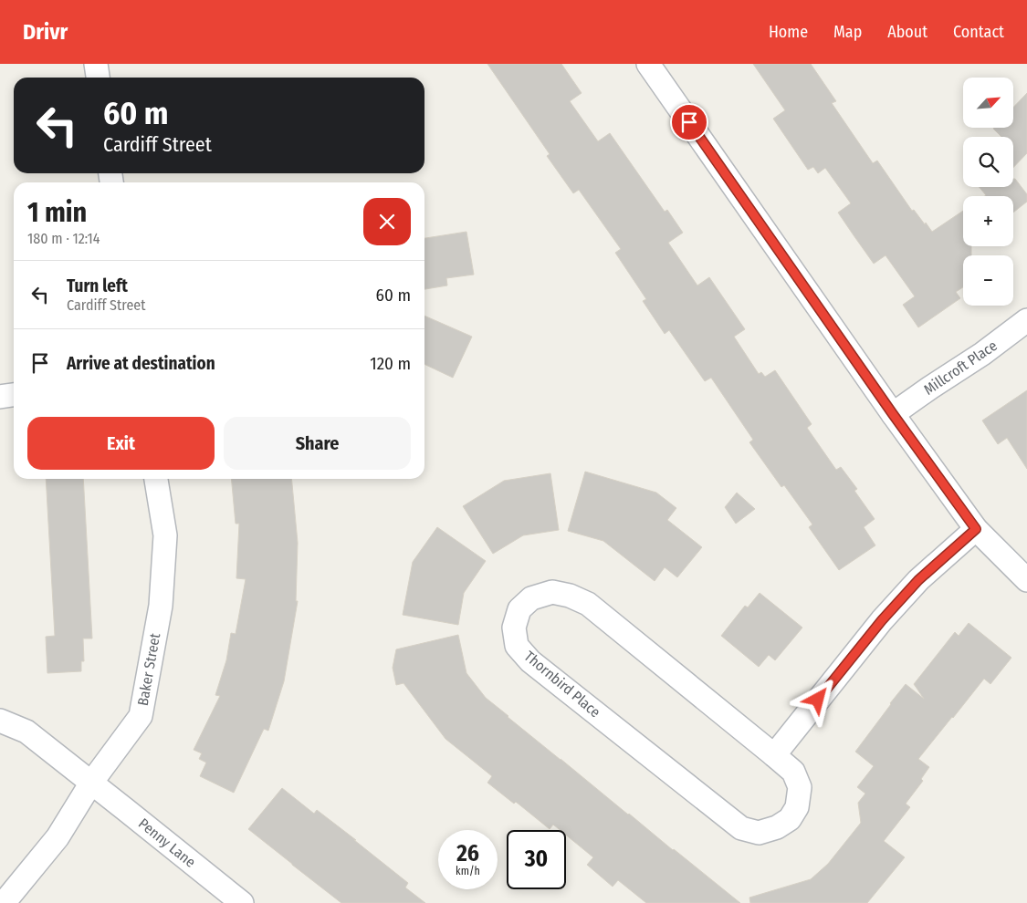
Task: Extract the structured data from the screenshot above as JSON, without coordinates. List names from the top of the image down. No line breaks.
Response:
{"streets":{"street":["Millcroft Place","Baker Street","Thornbird Place","Penny Lane"]},"crossings":[["Baker Street","Penny Lane"]],"north":"top right","page":{"header":"Drivr","nav":["Home","Map","About","Contact"],"map_buttons":["+","−"],"turn":["60 m","Cardiff Street"],"heading":["1 min","180 m · 12:14"],"list":[{"name":"Turn left","note":"Cardiff Street","value":"60 m"},{"name":"Arrive at destination","value":"120 m"}],"buttons":["Exit","Share"],"speed":"26 km/h","limit":"30"}}
